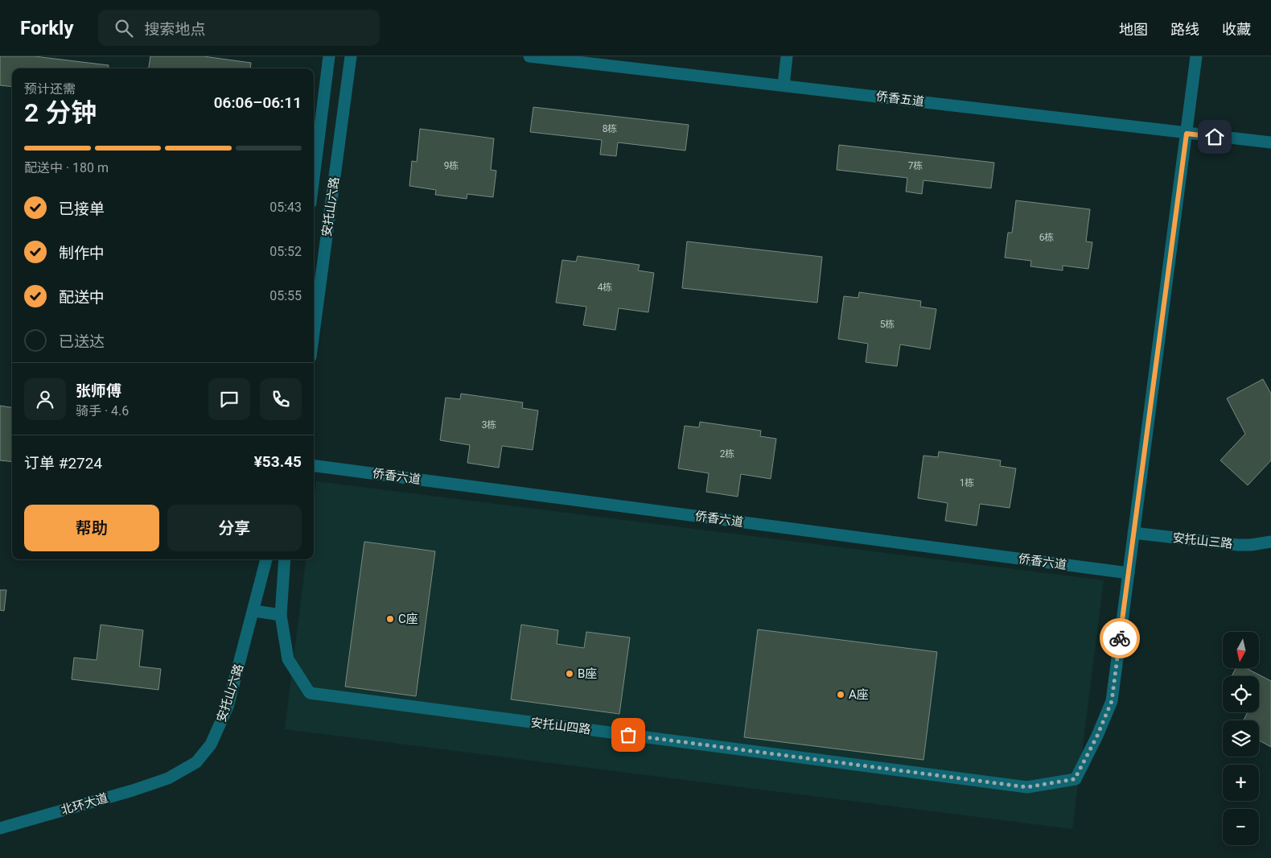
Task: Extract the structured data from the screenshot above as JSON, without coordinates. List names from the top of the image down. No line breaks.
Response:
{"streets":{"street":["侨香五道","安托山六路","侨香六道","安托山三路","安托山四路","北环大道"]},"crossings":[["侨香五道","安托山四路"],["安托山六路","北环大道"],["侨香六道","安托山四路"],["安托山三路","安托山四路"]],"places":["C座","B座","A座"],"house_numbers":["8栋","9栋","7栋","6栋","4栋","5栋","3栋","2栋","1栋"],"north":"bottom","page":{"header":"Forkly","search":"搜索地点","nav":["地图","路线","收藏"],"heading":["2 分钟","预计还需","06:06–06:11"],"panel":["张师傅","骑手 · 4.6","订单 #2724","¥53.45"],"bar":"配送中 · 180 m","list":[["已接单","05:43"],["制作中","05:52"],["配送中","05:55"],"已送达"],"buttons":["帮助","分享"],"map_buttons":["+","−"]}}
